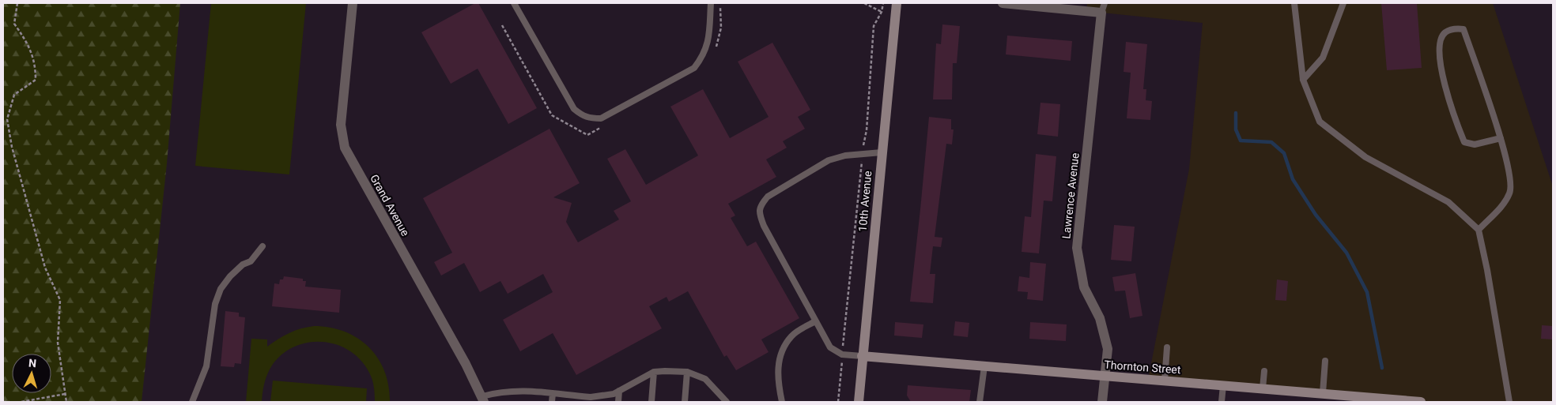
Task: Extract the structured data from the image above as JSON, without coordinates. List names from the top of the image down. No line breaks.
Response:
{"streets":{"street":["Lawrence Avenue","10th Avenue","Grand Avenue","Thornton Street"]},"crossings":[["Lawrence Avenue","Thornton Street"],["10th Avenue","Thornton Street"]],"north":"top"}
